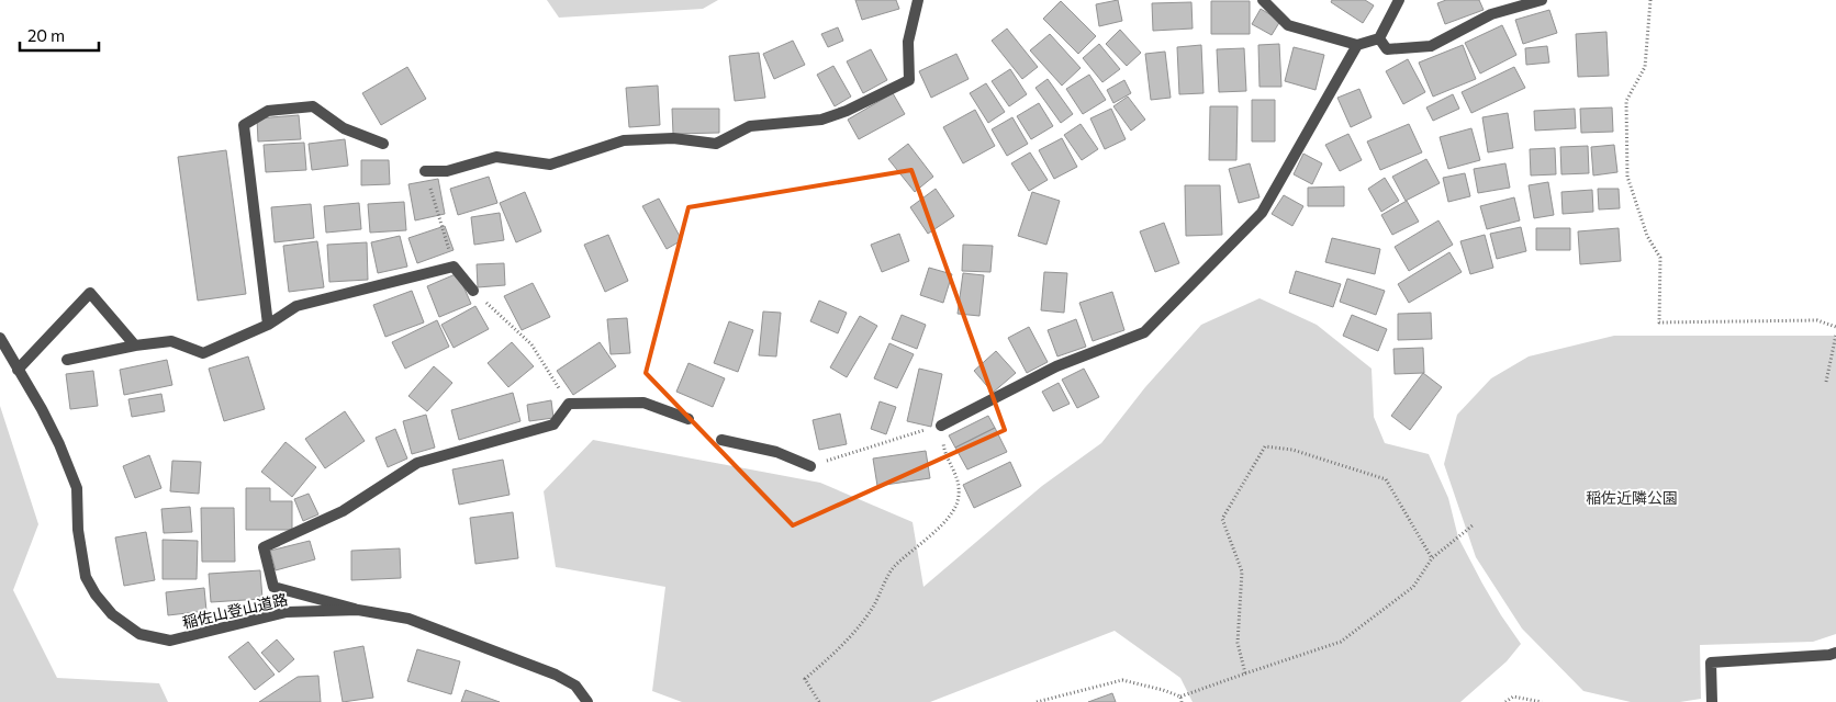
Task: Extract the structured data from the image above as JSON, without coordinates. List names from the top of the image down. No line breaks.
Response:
{"streets":{"street":["稲佐山登山道路"]},"parks":["稲佐近隣公園"],"scale_bar":"20 m"}
